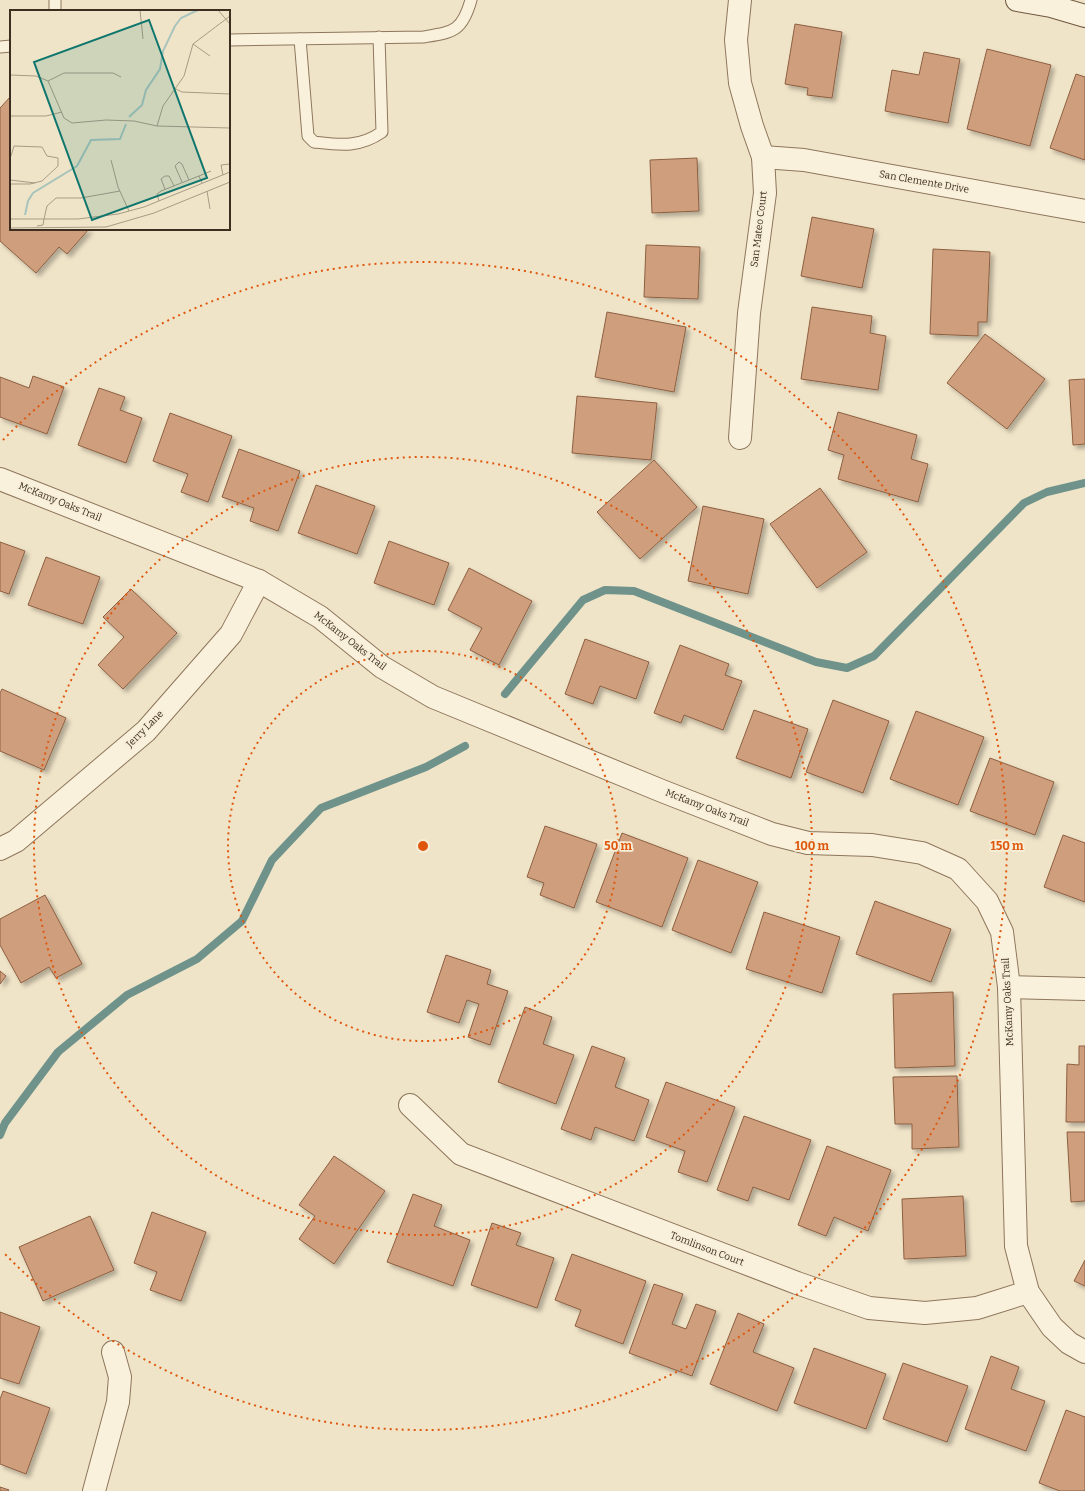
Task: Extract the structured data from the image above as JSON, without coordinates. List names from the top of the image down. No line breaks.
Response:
{"streets":{"street":["San Clemente Drive","San Mateo Court","McKamy Oaks Trail","Jerry Lane","Tomlinson Court"]},"crossings":[["San Clemente Drive","San Mateo Court"],["McKamy Oaks Trail","Jerry Lane"],["McKamy Oaks Trail","Tomlinson Court"]],"rings":["50 m","100 m","150 m"]}
